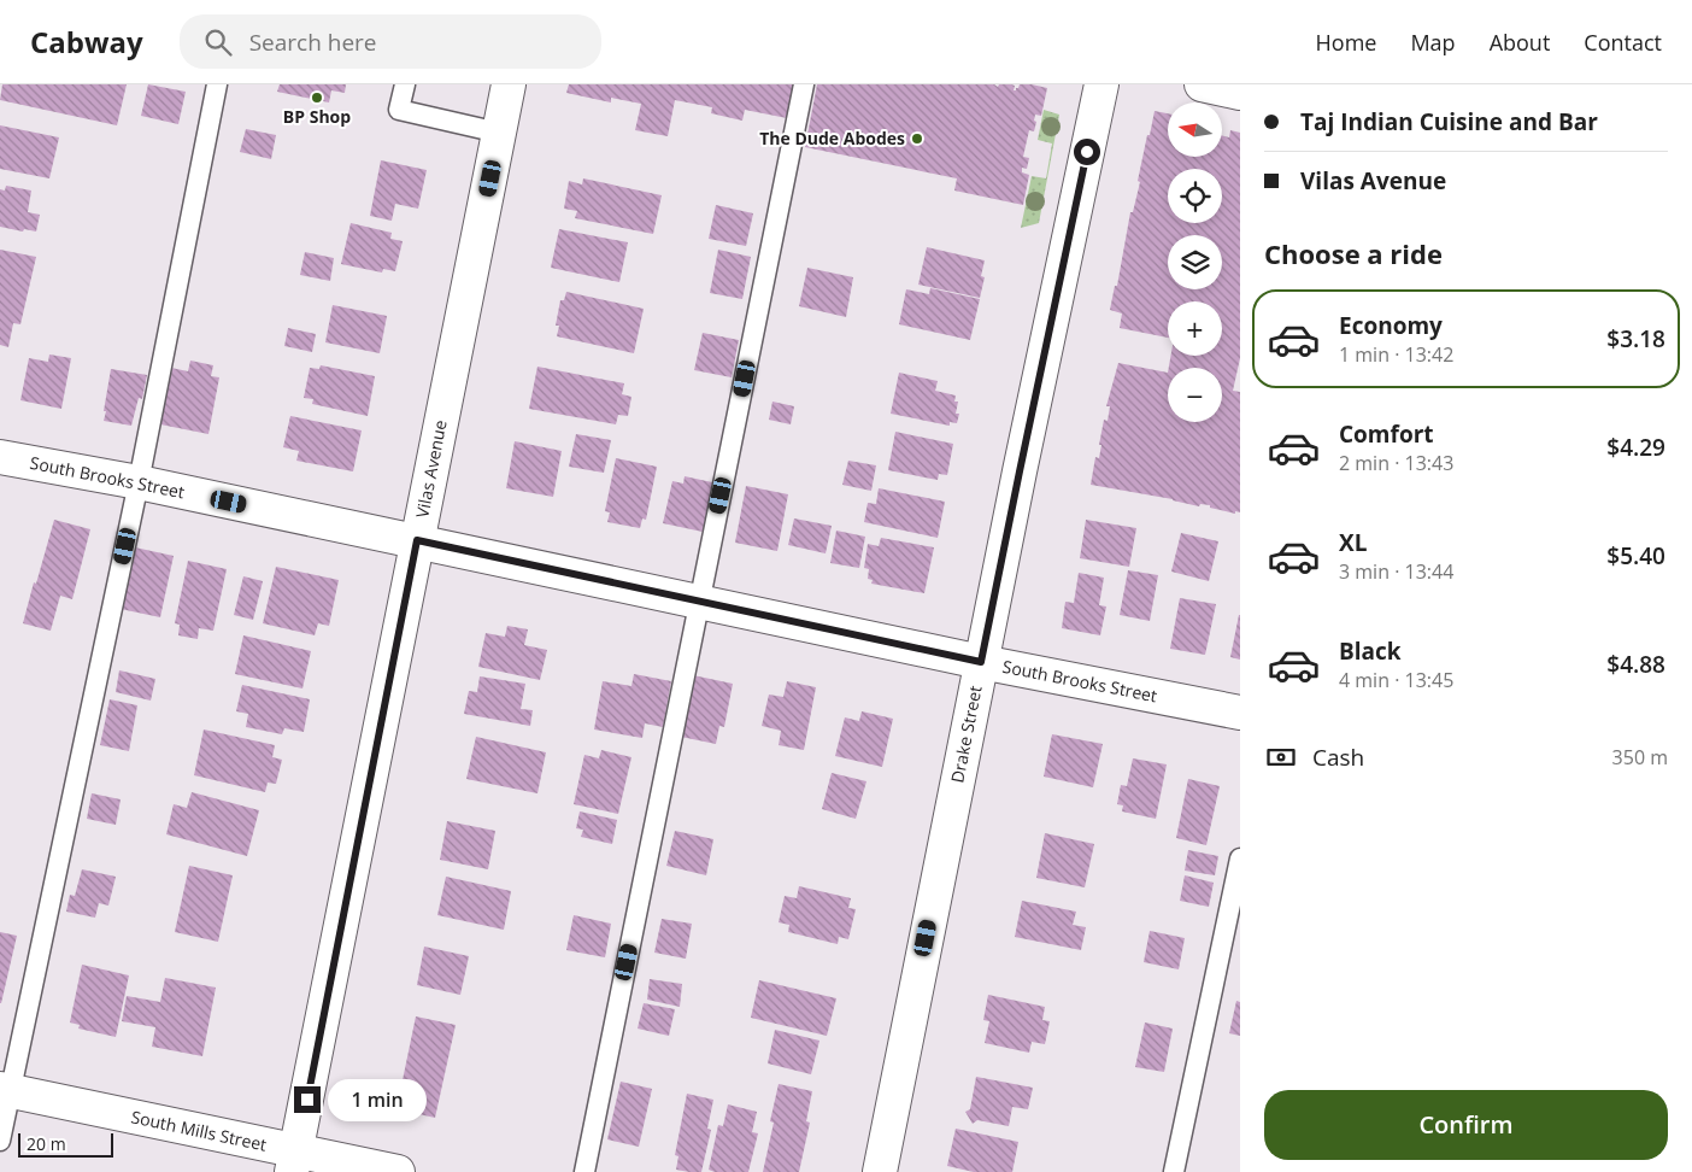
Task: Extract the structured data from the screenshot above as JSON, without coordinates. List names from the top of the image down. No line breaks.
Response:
{"streets":{"street":["Vilas Avenue","South Brooks Street","Drake Street","South Mills Street"]},"crossings":[["Vilas Avenue","South Brooks Street"],["Vilas Avenue","South Mills Street"],["South Brooks Street","Drake Street"]],"places":["BP Shop","The Dude Abodes"],"scale_bar":"20 m","north":"left","page":{"header":"Cabway","search":"Search here","nav":["Home","Map","About","Contact"],"banner":["Taj Indian Cuisine and Bar","Vilas Avenue"],"map_buttons":["+","−"],"heading":"Choose a ride","list":[{"name":"Economy","note":"1 min · 13:42","value":"$3.18"},{"name":"Comfort","note":"2 min · 13:43","value":"$4.29"},{"name":"XL","note":"3 min · 13:44","value":"$5.40"},{"name":"Black","note":"4 min · 13:45","value":"$4.88"}],"pay":["Cash","350 m"],"buttons":"Confirm","bubble":"1 min","scale":"20 m"}}
